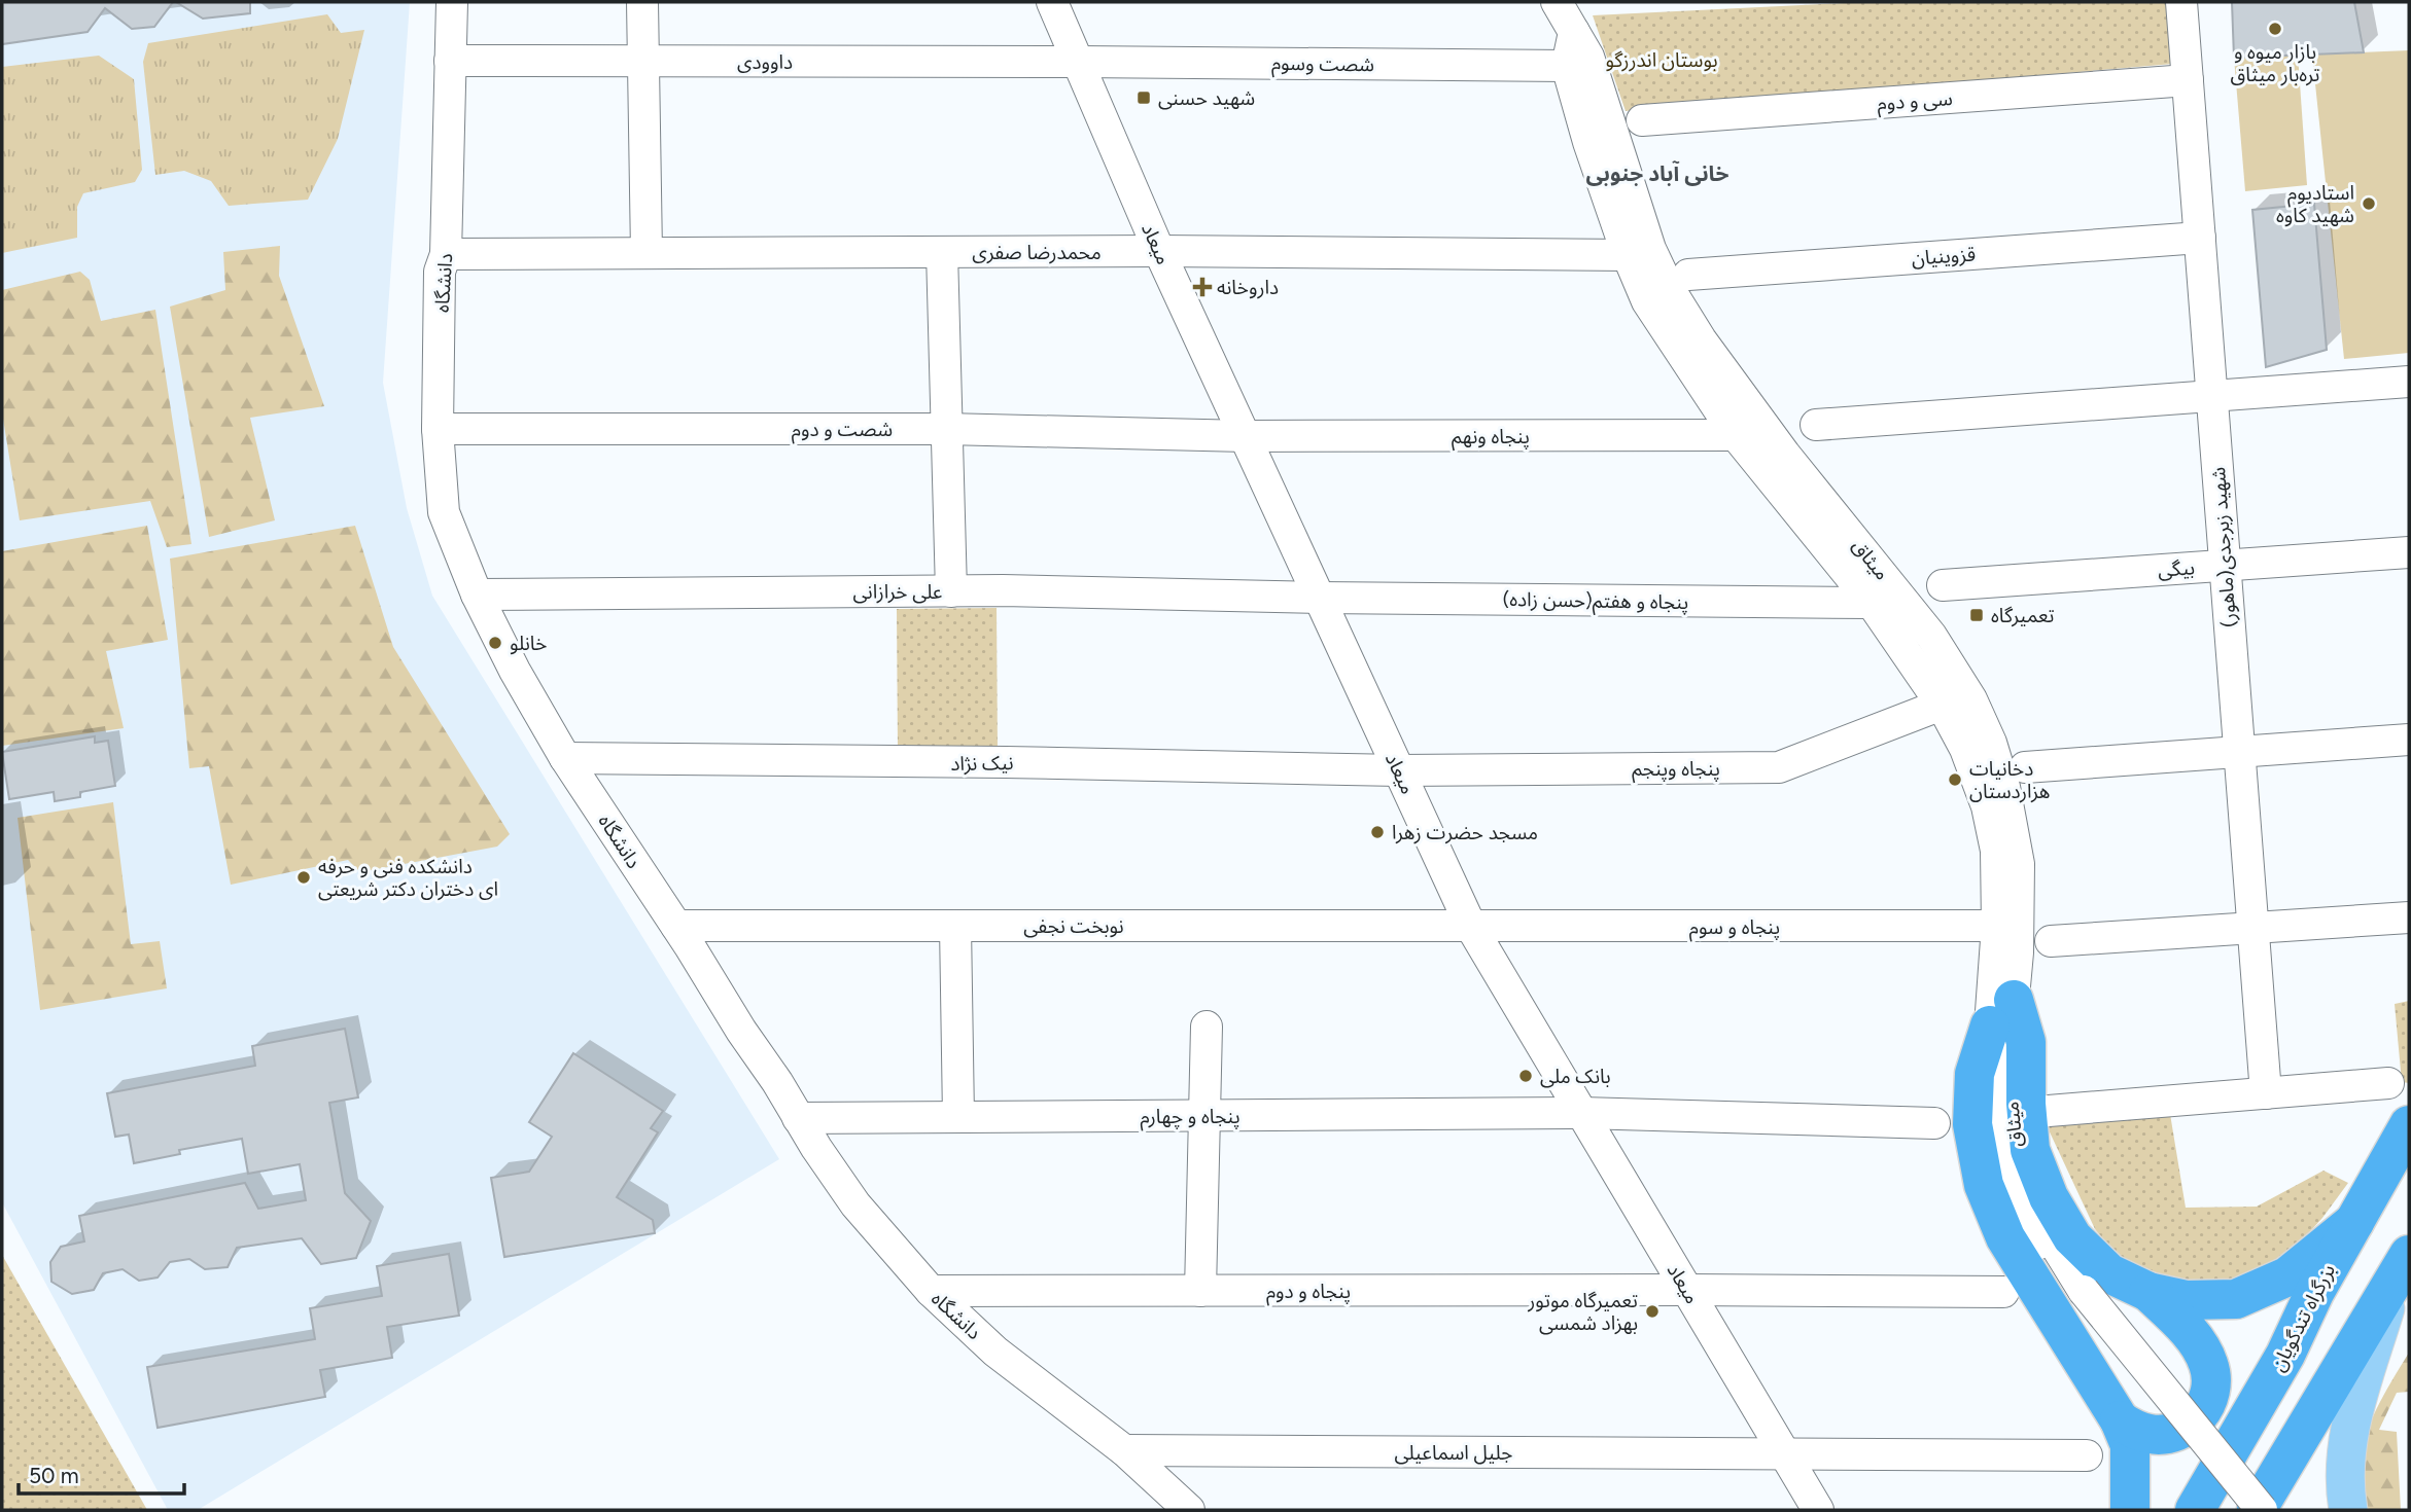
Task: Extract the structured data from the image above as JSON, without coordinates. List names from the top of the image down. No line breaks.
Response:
{"streets":{"highway":["بزرگراه تندگویان"],"street":["داوودی","شصت وسوم","سی و دوم","میعاد","محمدرضا صفری","قزوینیان","دانشگاه","شصت و دوم","پنجاه ونهم","شهید زبرجدی(ماهور)","میثاق","بیگی","علی خرازانی","(حسن زاده)پنجاه و هفتم","نیک نژاد","پنجاه وپنجم","نوبخت نجفی","پنجاه و سوم","پنجاه و چهارم","پنجاه و دوم","جلیل اسماعیلی"]},"crossings":[["داوودی","شصت وسوم"],["داوودی","میعاد"],["داوودی","دانشگاه"],["شصت وسوم","میعاد"],["شصت وسوم","میثاق"],["سی و دوم","شهید زبرجدی(ماهور)"],["میعاد","محمدرضا صفری"],["میعاد","شصت و دوم"],["میعاد","پنجاه ونهم"],["میعاد","علی خرازانی"],["میعاد","(حسن زاده)پنجاه و هفتم"],["میعاد","نیک نژاد"],["میعاد","پنجاه وپنجم"],["میعاد","نوبخت نجفی"],["میعاد","پنجاه و سوم"],["میعاد","پنجاه و چهارم"],["میعاد","پنجاه و دوم"],["میعاد","جلیل اسماعیلی"],["محمدرضا صفری","دانشگاه"],["محمدرضا صفری","میثاق"],["قزوینیان","شهید زبرجدی(ماهور)"],["دانشگاه","شصت و دوم"],["دانشگاه","علی خرازانی"],["دانشگاه","نیک نژاد"],["دانشگاه","نوبخت نجفی"],["دانشگاه","پنجاه و چهارم"],["دانشگاه","پنجاه و دوم"],["دانشگاه","جلیل اسماعیلی"],["شصت و دوم","پنجاه ونهم"],["پنجاه ونهم","میثاق"],["شهید زبرجدی(ماهور)","بیگی"],["میثاق","(حسن زاده)پنجاه و هفتم"],["میثاق","پنجاه وپنجم"],["میثاق","پنجاه و سوم"],["علی خرازانی","(حسن زاده)پنجاه و هفتم"],["نیک نژاد","پنجاه وپنجم"],["نوبخت نجفی","پنجاه و سوم"]],"districts":["خانی آباد جنوبی"],"parks":["بوستان اندرزگو"],"places":{"other":["بازار میوه و تره‌بار میثاق","استادیوم شهید کاوه","خانلو","دخانیات هزاردستان","مسجد حضرت زهرا","دانشکده فنی و حرفه ای دختران دکتر شریعتی","بانک ملی","تعمیرگاه موتور بهزاد شمسی"],"transit":["شهید حسنی","تعمیرگاه"],"health":["داروخانه"]},"scale_bar":"50 m"}
